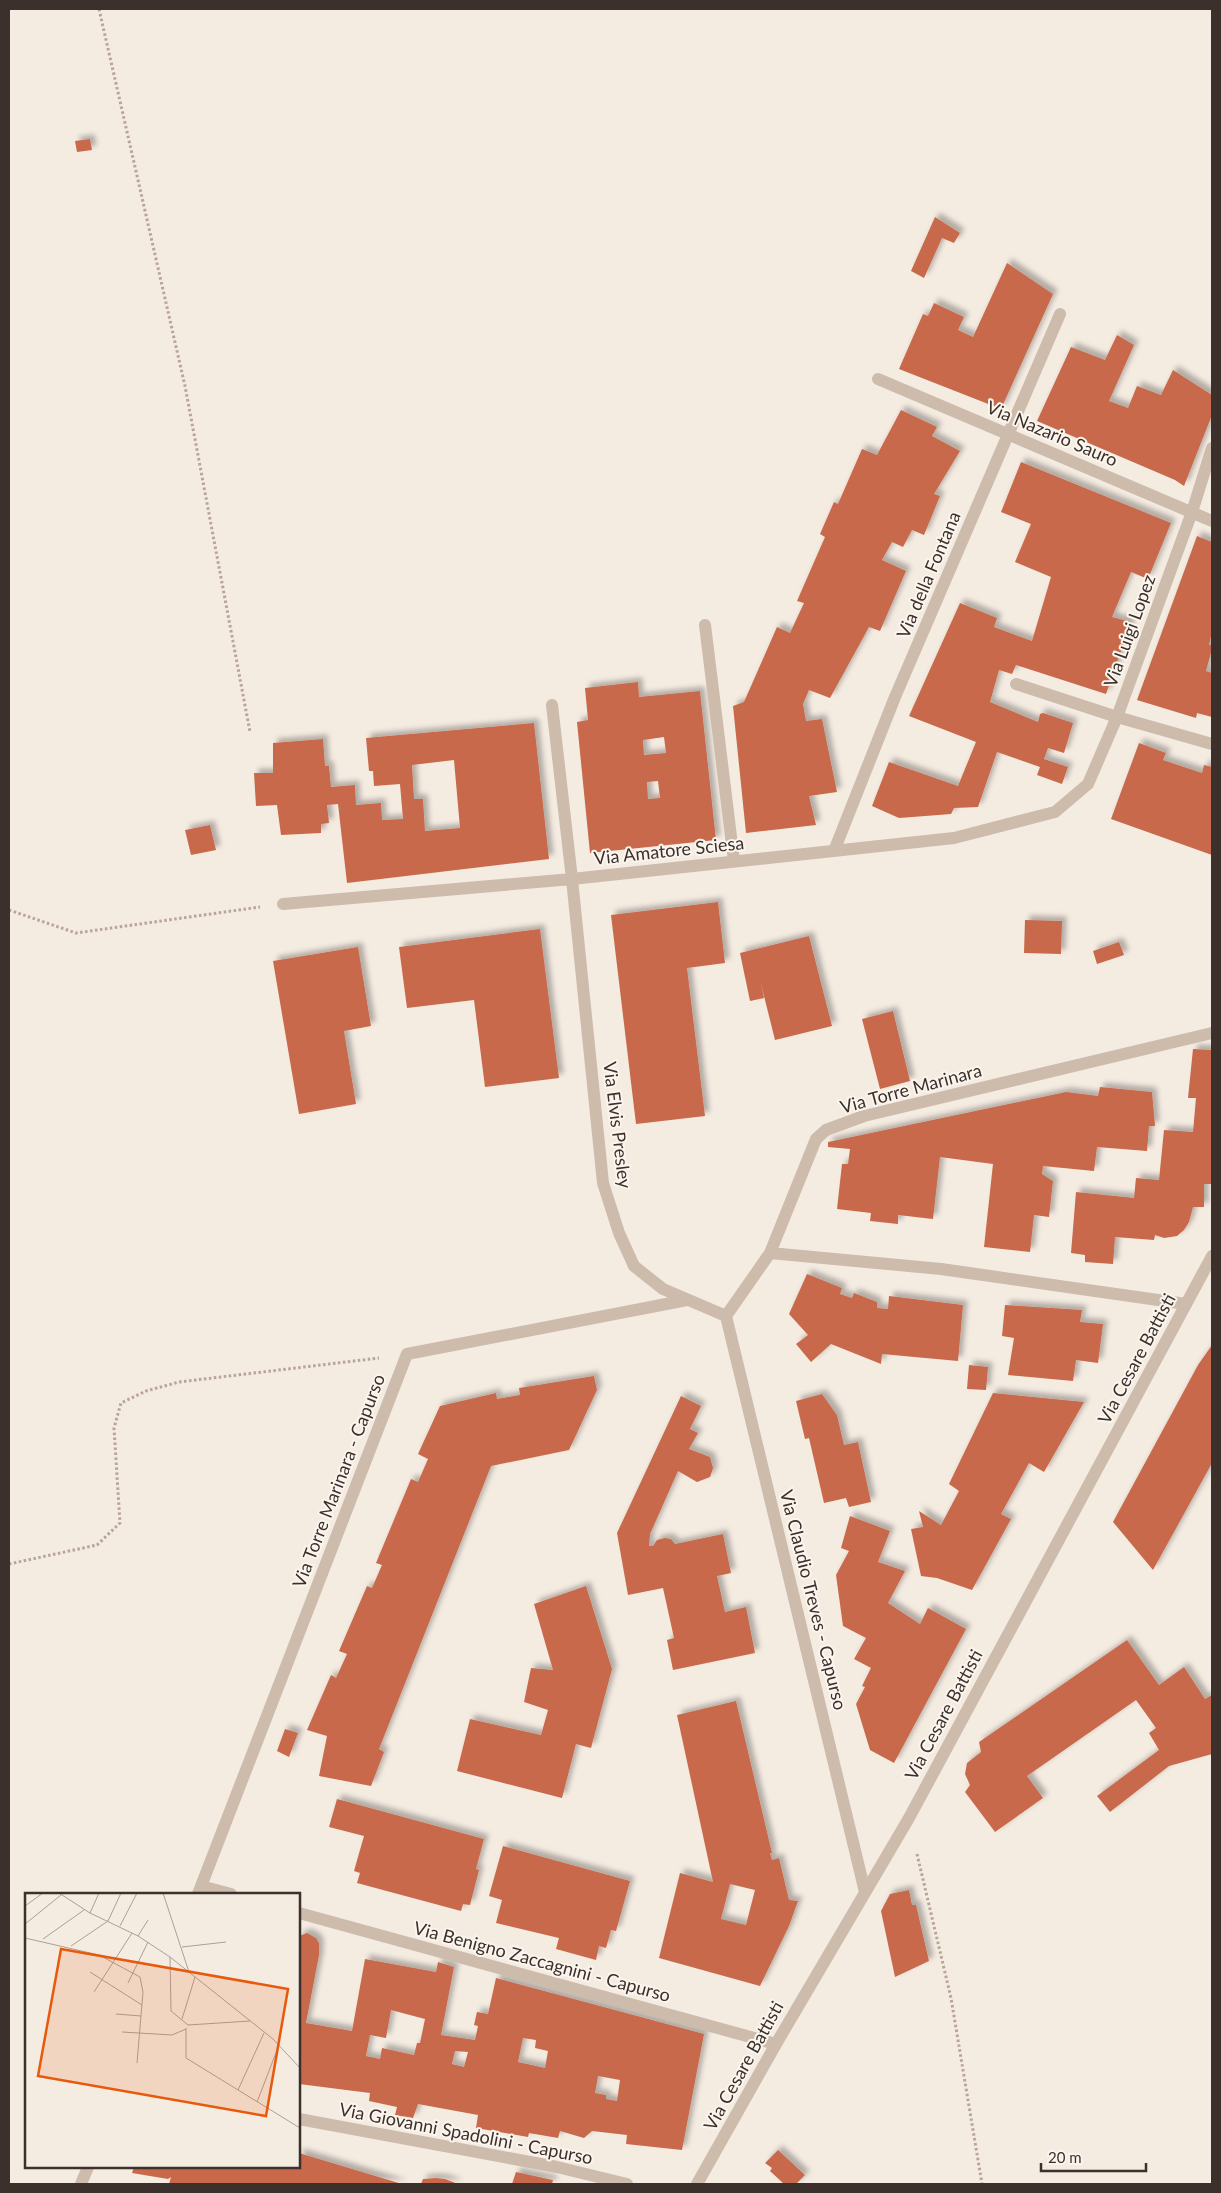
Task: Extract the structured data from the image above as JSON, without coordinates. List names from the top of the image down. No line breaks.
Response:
{"streets":{"street":["Via Nazario Sauro","Via della Fontana","Via Luigi Lopez","Via Amatore Sciesa","Via Torre Marinara","Via Elvis Presley","Via Cesare Battisti","Via Torre Marinara - Capurso","Via Claudio Treves - Capurso","Via Benigno Zaccagnini - Capurso","Via Giovanni Spadolini - Capurso"]},"crossings":[["Via Nazario Sauro","Via della Fontana"],["Via Nazario Sauro","Via Luigi Lopez"],["Via della Fontana","Via Amatore Sciesa"],["Via Luigi Lopez","Via Amatore Sciesa"],["Via Amatore Sciesa","Via Elvis Presley"],["Via Torre Marinara","Via Elvis Presley"],["Via Torre Marinara","Via Claudio Treves - Capurso"],["Via Elvis Presley","Via Claudio Treves - Capurso"],["Via Cesare Battisti","Via Claudio Treves - Capurso"],["Via Cesare Battisti","Via Benigno Zaccagnini - Capurso"]],"scale_bar":"20 m"}
